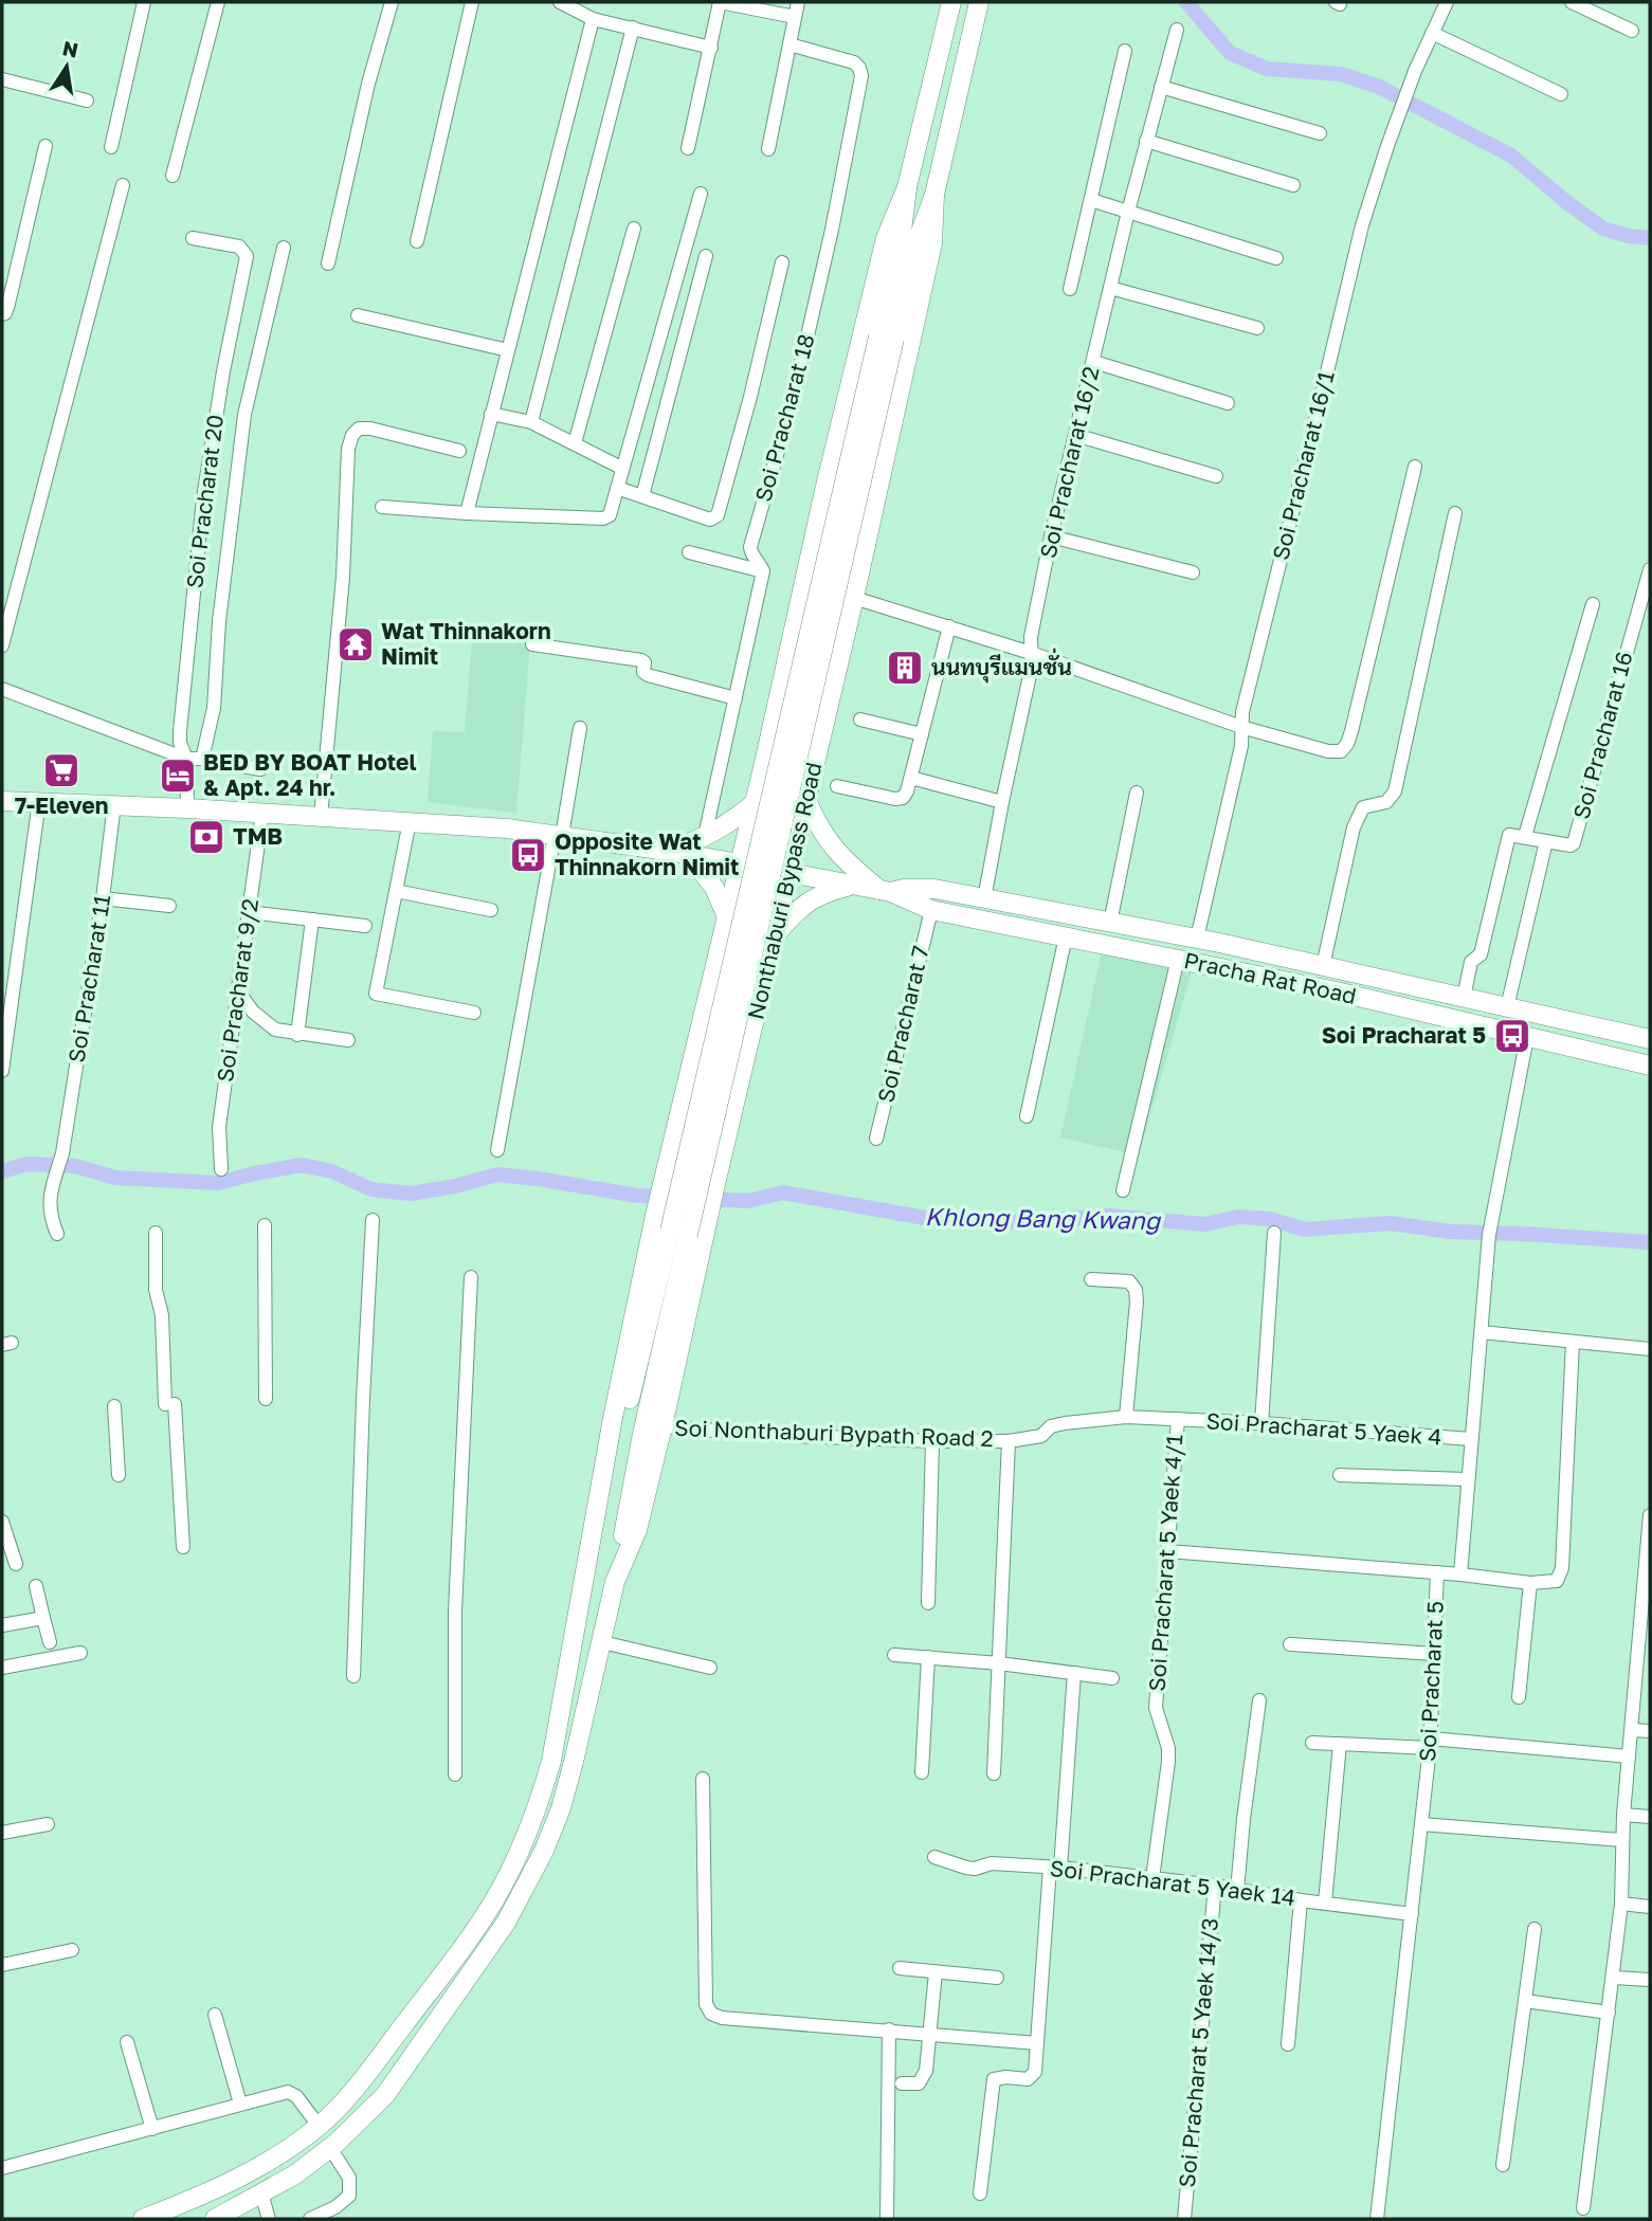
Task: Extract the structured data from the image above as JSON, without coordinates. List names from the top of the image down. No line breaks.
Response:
{"streets":{"main road":["Nonthaburi Bypass Road","Pracha Rat Road"],"street":["Soi Pracharat 18","Soi Pracharat 16/2","Soi Pracharat 16/1","Soi Pracharat 20","Soi Pracharat 16","Soi Pracharat 11","Soi Pracharat 9/2","Soi Pracharat 7","Soi Pracharat 5 Yaek 4","Soi Nonthaburi Bypath Road 2","Soi Pracharat 5 Yaek 4/1","Soi Pracharat 5","Soi Pracharat 5 Yaek 14","Soi Pracharat 5 Yaek 14/3"]},"crossings":[["Soi Pracharat 16/2","Pracha Rat Road"],["Soi Pracharat 16/1","Pracha Rat Road"],["Soi Pracharat 20","Pracha Rat Road"],["Nonthaburi Bypass Road","Pracha Rat Road"],["Nonthaburi Bypass Road","Soi Nonthaburi Bypath Road 2"],["Soi Pracharat 11","Pracha Rat Road"],["Pracha Rat Road","Soi Pracharat 9/2"],["Pracha Rat Road","Soi Pracharat 7"],["Pracha Rat Road","Soi Pracharat 5"],["Soi Pracharat 5 Yaek 4","Soi Nonthaburi Bypath Road 2"],["Soi Pracharat 5 Yaek 4","Soi Pracharat 5 Yaek 4/1"],["Soi Pracharat 5 Yaek 4","Soi Pracharat 5"],["Soi Nonthaburi Bypath Road 2","Soi Pracharat 5 Yaek 4/1"],["Soi Pracharat 5 Yaek 4/1","Soi Pracharat 5 Yaek 14"],["Soi Pracharat 5","Soi Pracharat 5 Yaek 14"],["Soi Pracharat 5 Yaek 14","Soi Pracharat 5 Yaek 14/3"]],"water":["Khlong Bang Kwang"],"places":{"temple":["Wat Thinnakorn Nimit"],"building":["นนทบุรีแมนชั่น"],"supermarket":["7-Eleven"],"hotel":["BED BY BOAT Hotel & Apt. 24 hr."],"bank":["TMB"],"bus stop":["Opposite Wat Thinnakorn Nimit","Soi Pracharat 5"]},"north":"top"}
